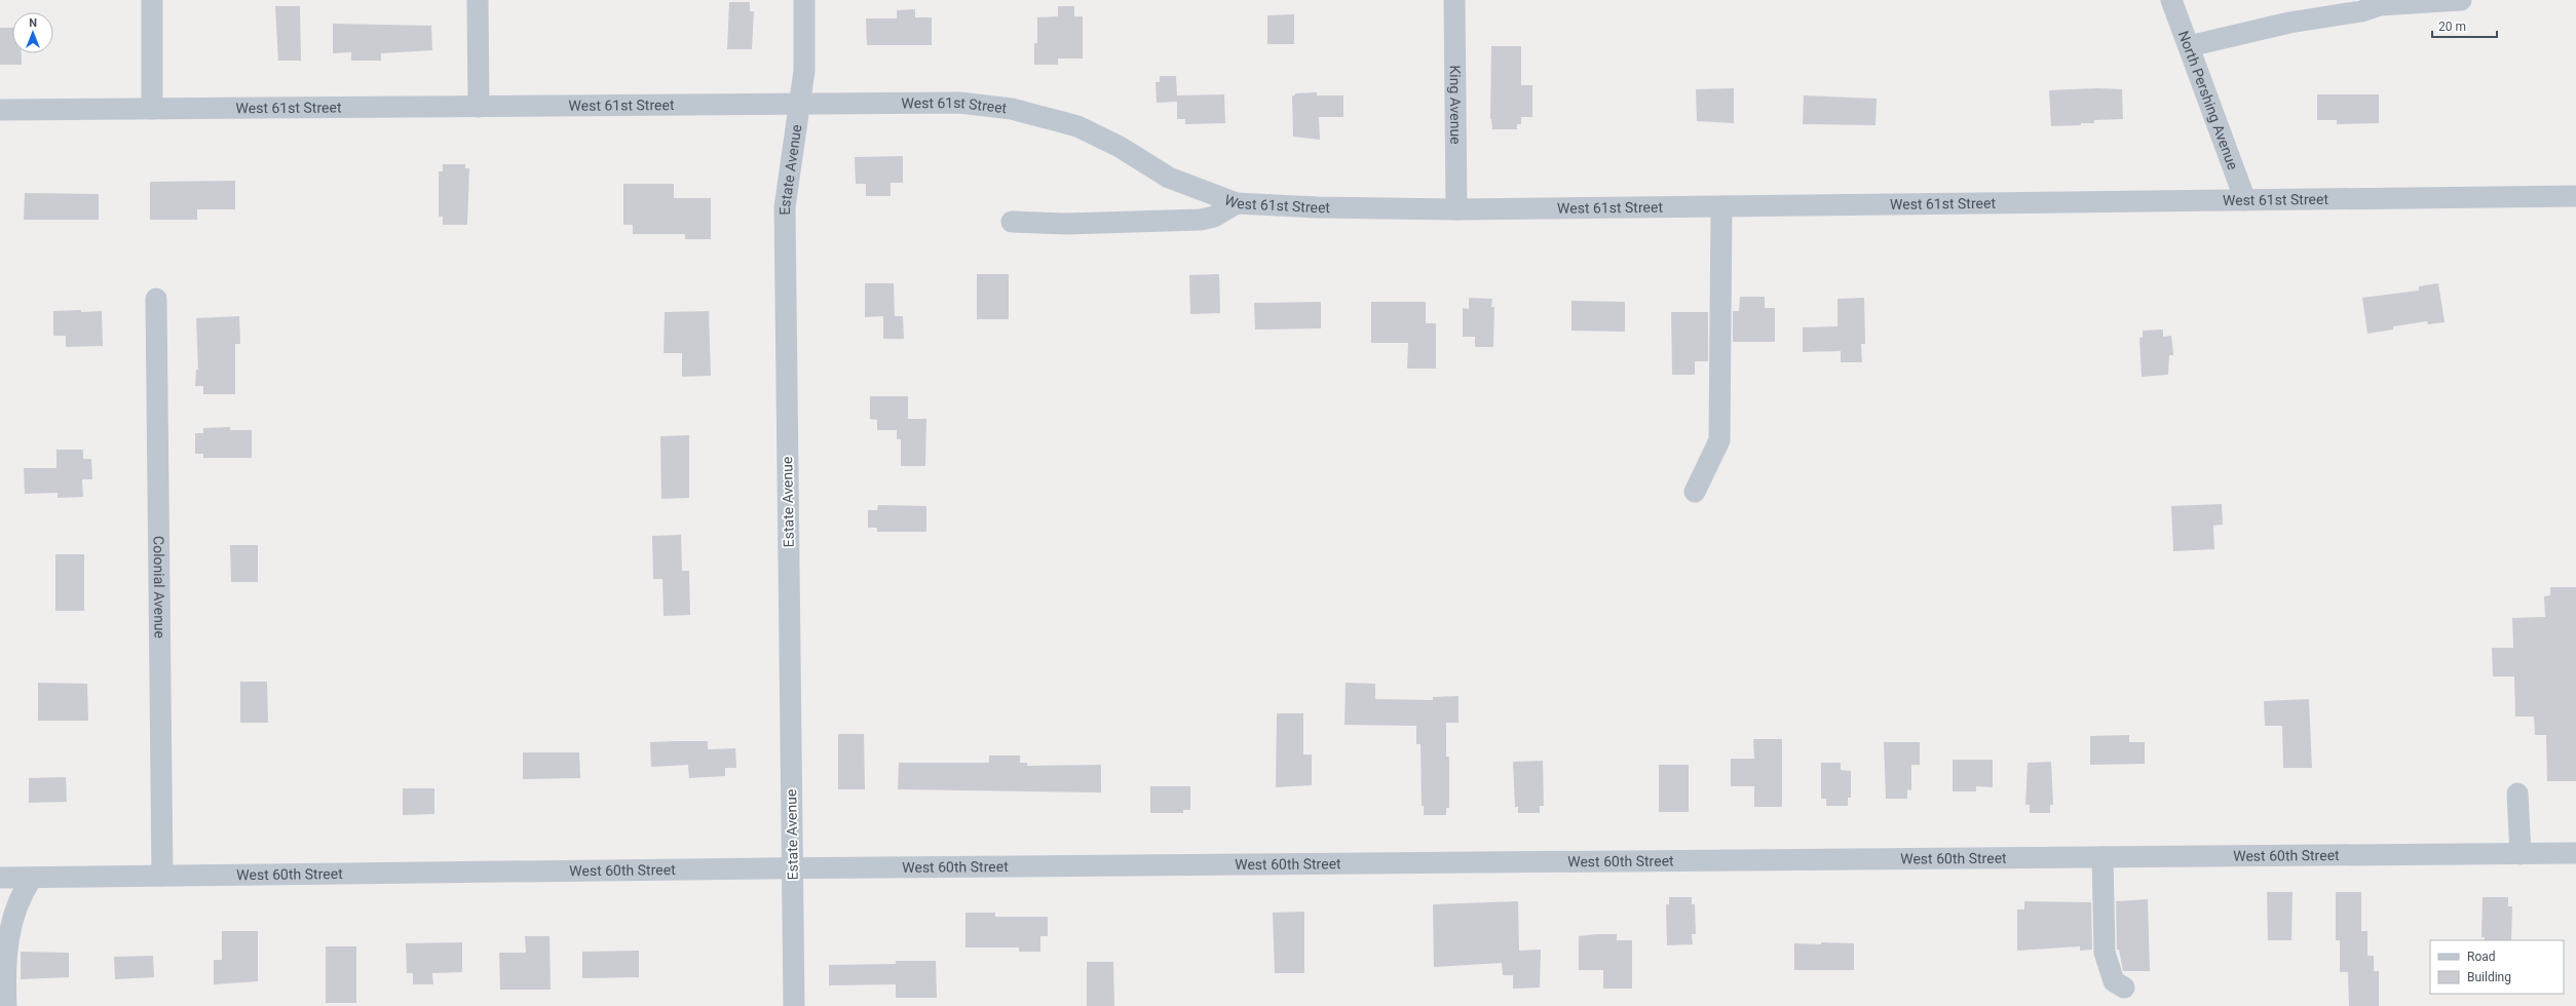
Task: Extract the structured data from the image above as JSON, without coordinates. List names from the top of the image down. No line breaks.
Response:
{"streets":{"street":["North Pershing Avenue","King Avenue","West 61st Street","Estate Avenue","Colonial Avenue","West 60th Street"]},"crossings":[["North Pershing Avenue","West 61st Street"],["King Avenue","West 61st Street"],["West 61st Street","Estate Avenue"],["Estate Avenue","West 60th Street"],["Colonial Avenue","West 60th Street"]],"legend":["Road","Building"],"scale_bar":"20 m","north":"top"}
